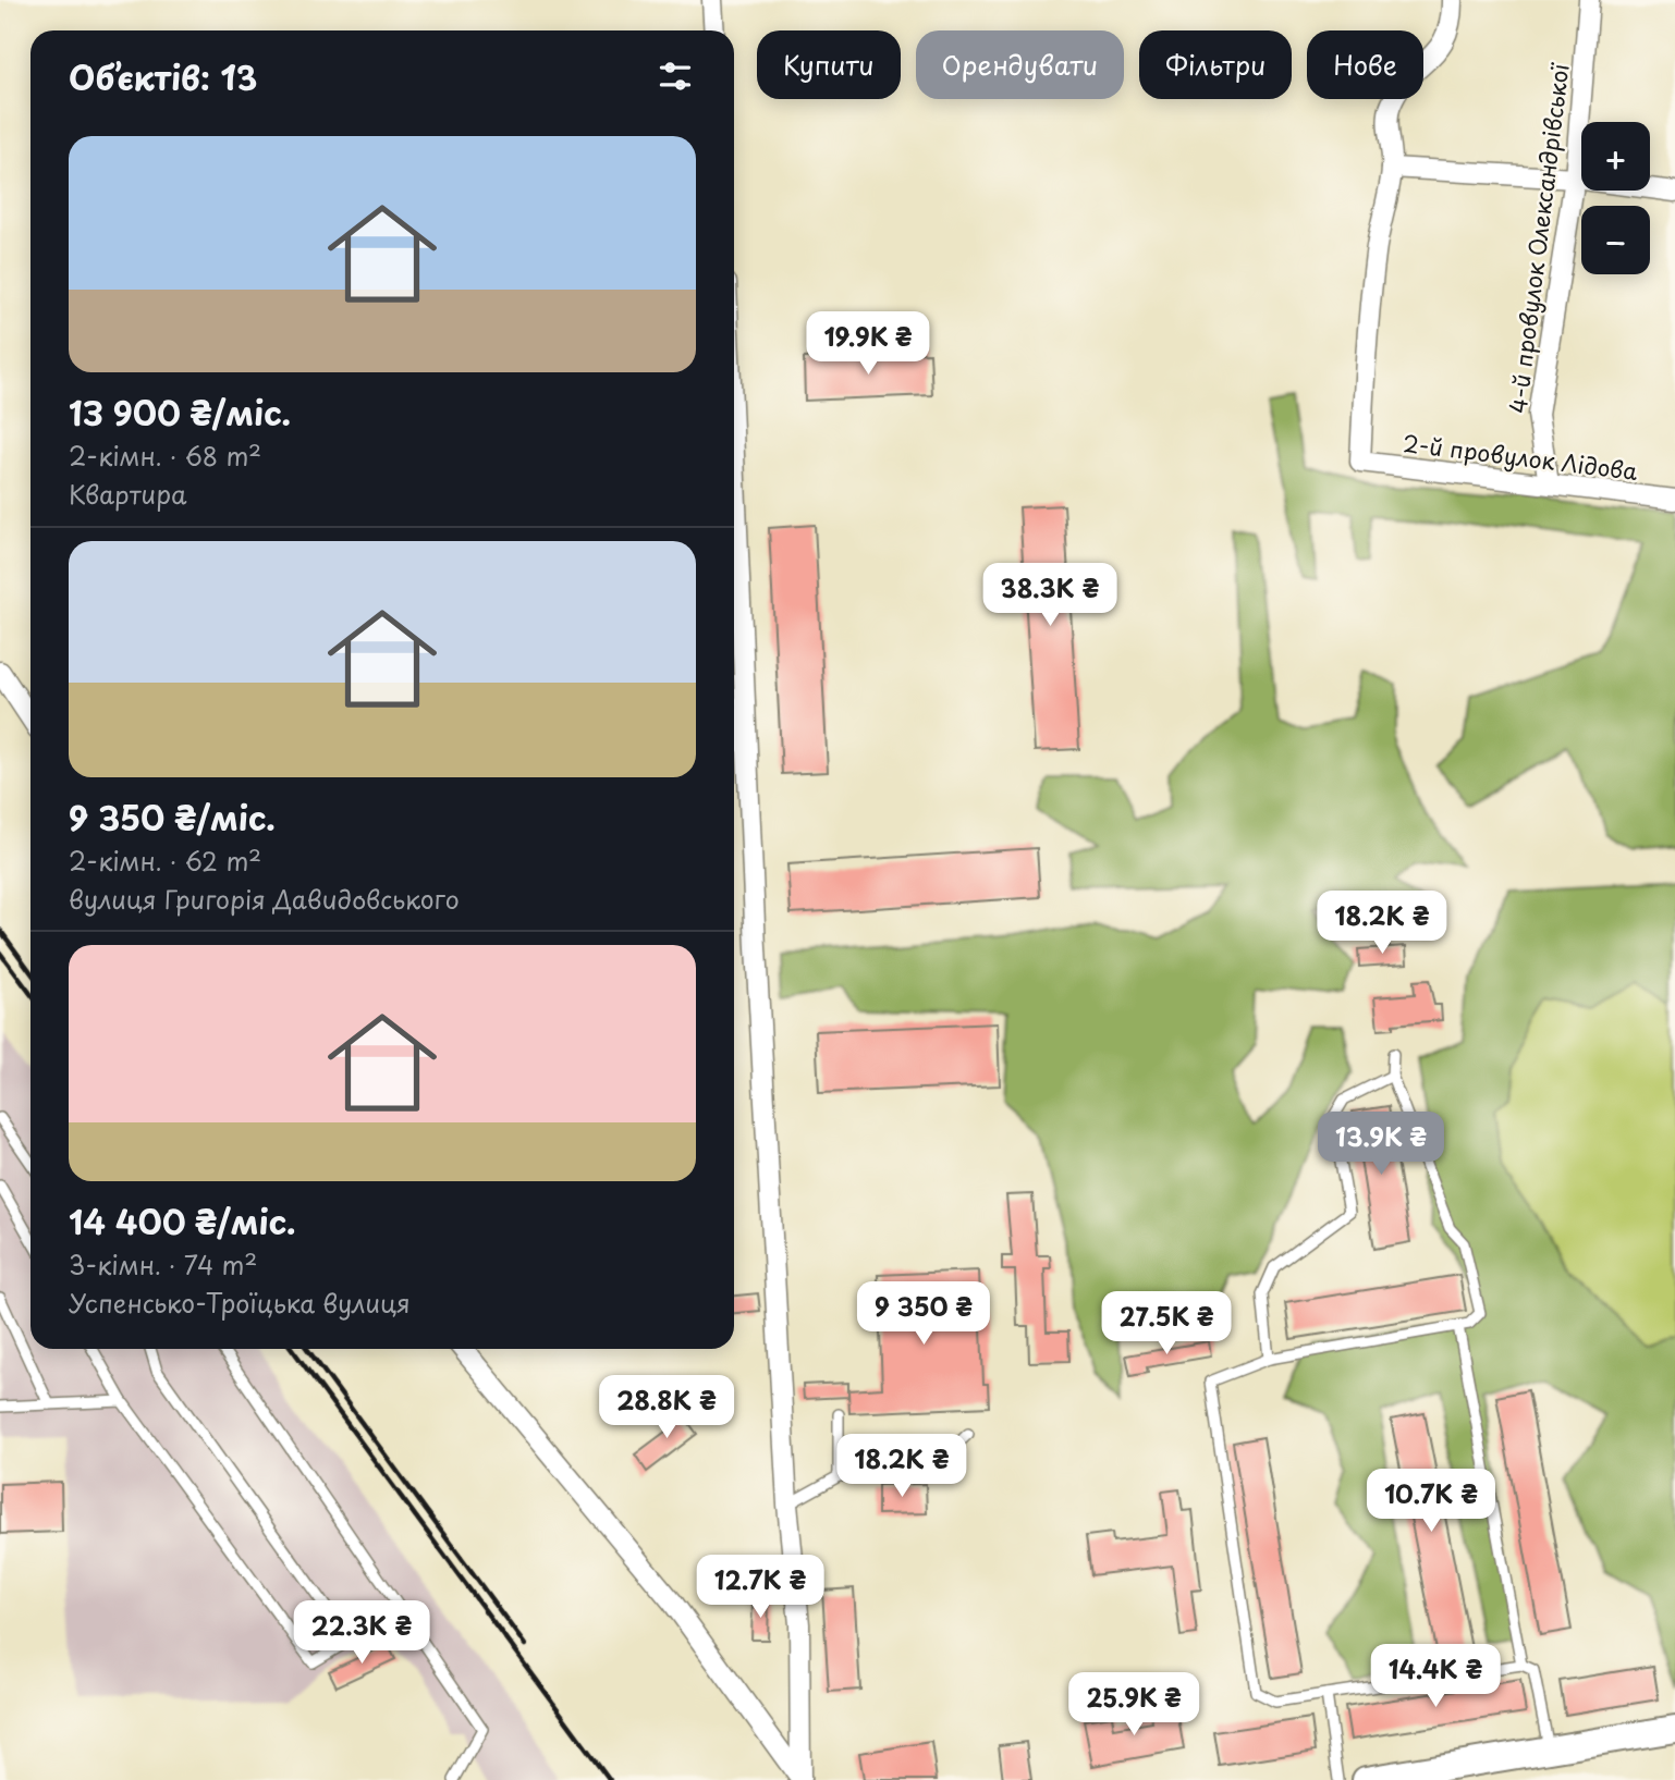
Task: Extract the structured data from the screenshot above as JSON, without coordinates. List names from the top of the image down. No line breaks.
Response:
{"streets":{"street":["4-й провулок Олександрівської","2-й провулок Лідова"]},"crossings":[["4-й провулок Олександрівської","2-й провулок Лідова"]],"page":{"chip":["Купити","Орендувати","Фільтри","Нове"],"heading":"Об’єктів: 13","map_buttons":["+","−"],"list":[{"name":"13 900 ₴/міс.","note":"2-кімн. · 68 m² · Квартира"},{"name":"9 350 ₴/міс.","note":"2-кімн. · 62 m² · вулиця Григорія Давидовського"},{"name":"14 400 ₴/міс.","note":"3-кімн. · 74 m² · Успенсько-Троїцька вулиця"}],"price":["19.9K ₴","38.3K ₴","18.2K ₴","13.9K ₴","9 350 ₴","27.5K ₴","28.8K ₴","18.2K ₴","10.7K ₴","12.7K ₴","22.3K ₴","14.4K ₴","25.9K ₴"]}}
